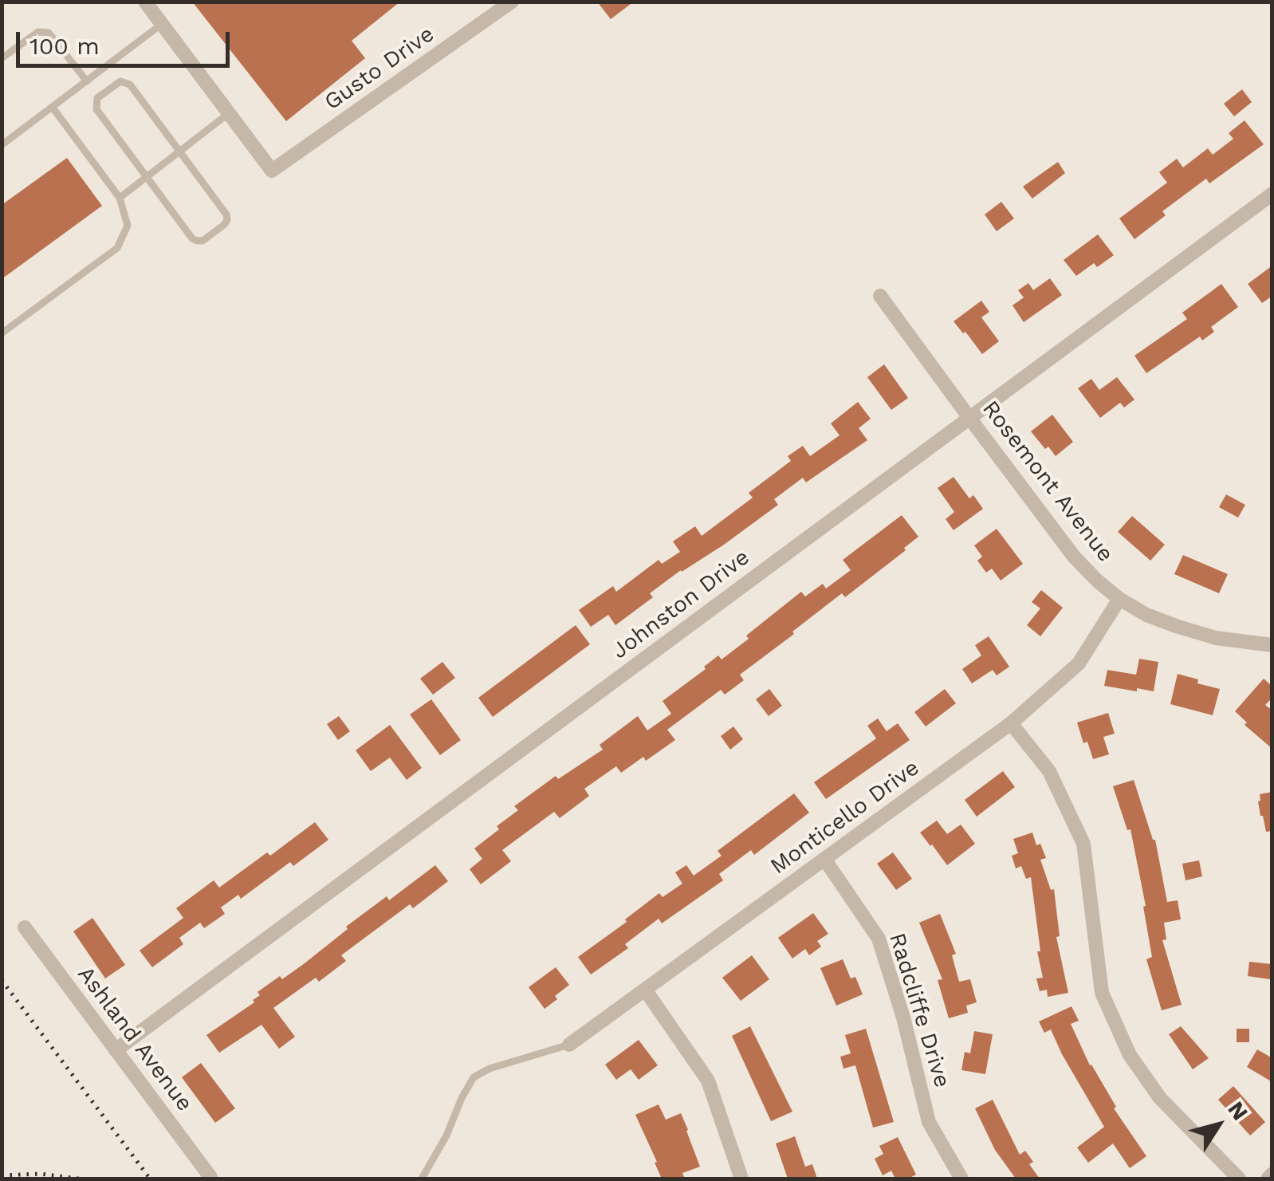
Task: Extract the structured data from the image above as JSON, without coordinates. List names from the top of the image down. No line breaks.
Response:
{"streets":{"street":["Gusto Drive","Rosemont Avenue","Johnston Drive","Monticello Drive","Radcliffe Drive","Ashland Avenue"]},"crossings":[["Rosemont Avenue","Johnston Drive"],["Rosemont Avenue","Monticello Drive"],["Johnston Drive","Ashland Avenue"],["Monticello Drive","Radcliffe Drive"]],"scale_bar":"100 m","north":"top right"}
